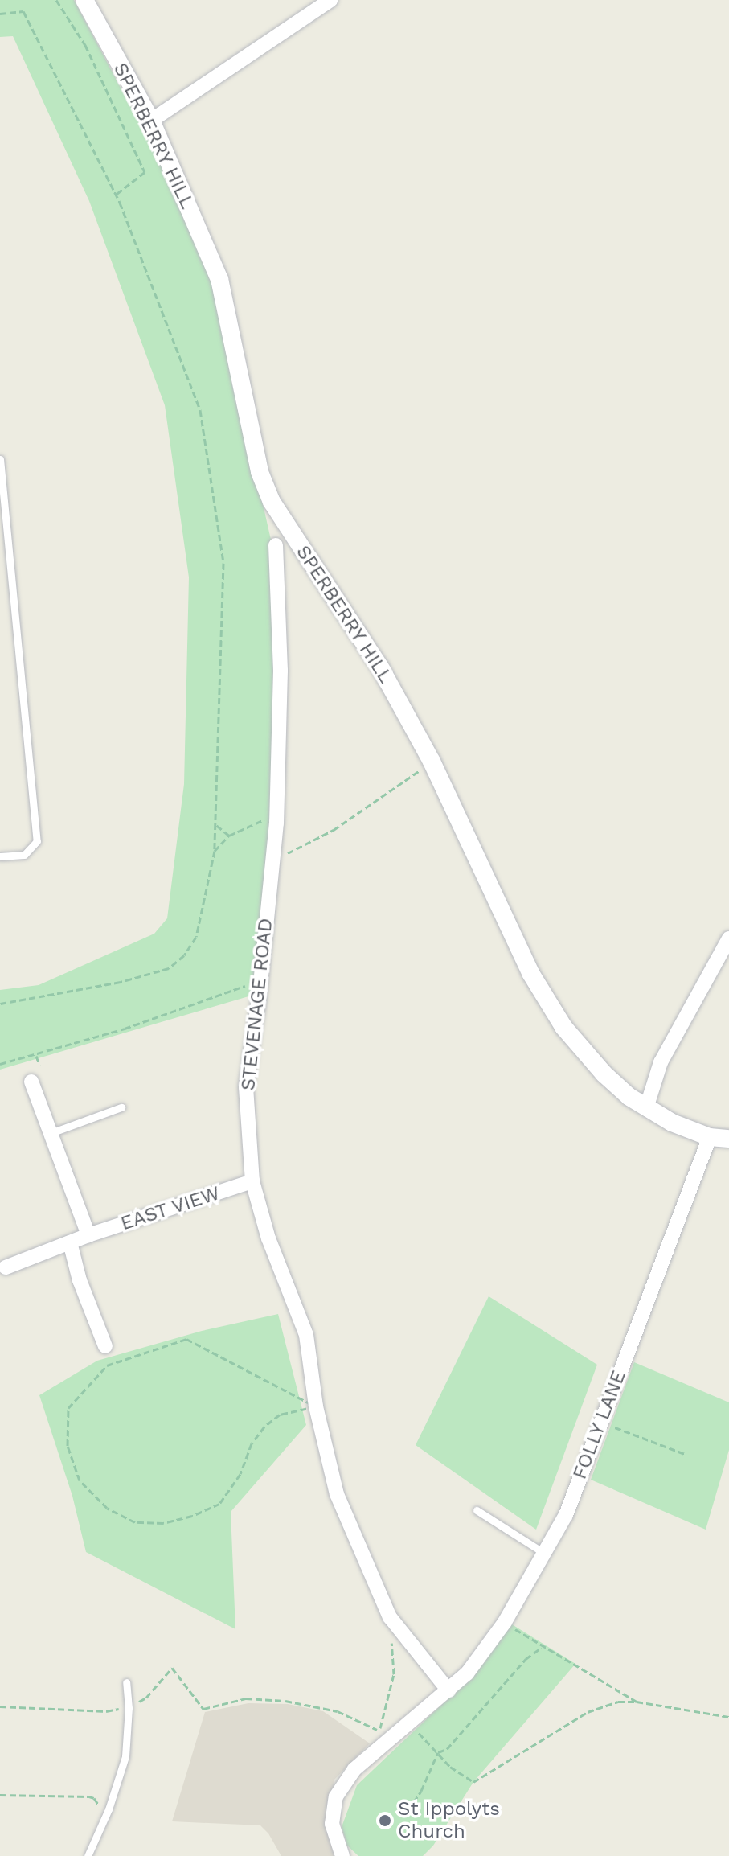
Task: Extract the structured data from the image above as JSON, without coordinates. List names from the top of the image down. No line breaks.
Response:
{"streets":{"street":["SPERBERRY HILL","STEVENAGE ROAD","EAST VIEW","FOLLY LANE"]},"crossings":[["SPERBERRY HILL","FOLLY LANE"],["STEVENAGE ROAD","EAST VIEW"],["STEVENAGE ROAD","FOLLY LANE"]],"places":["St Ippolyts Church"]}
